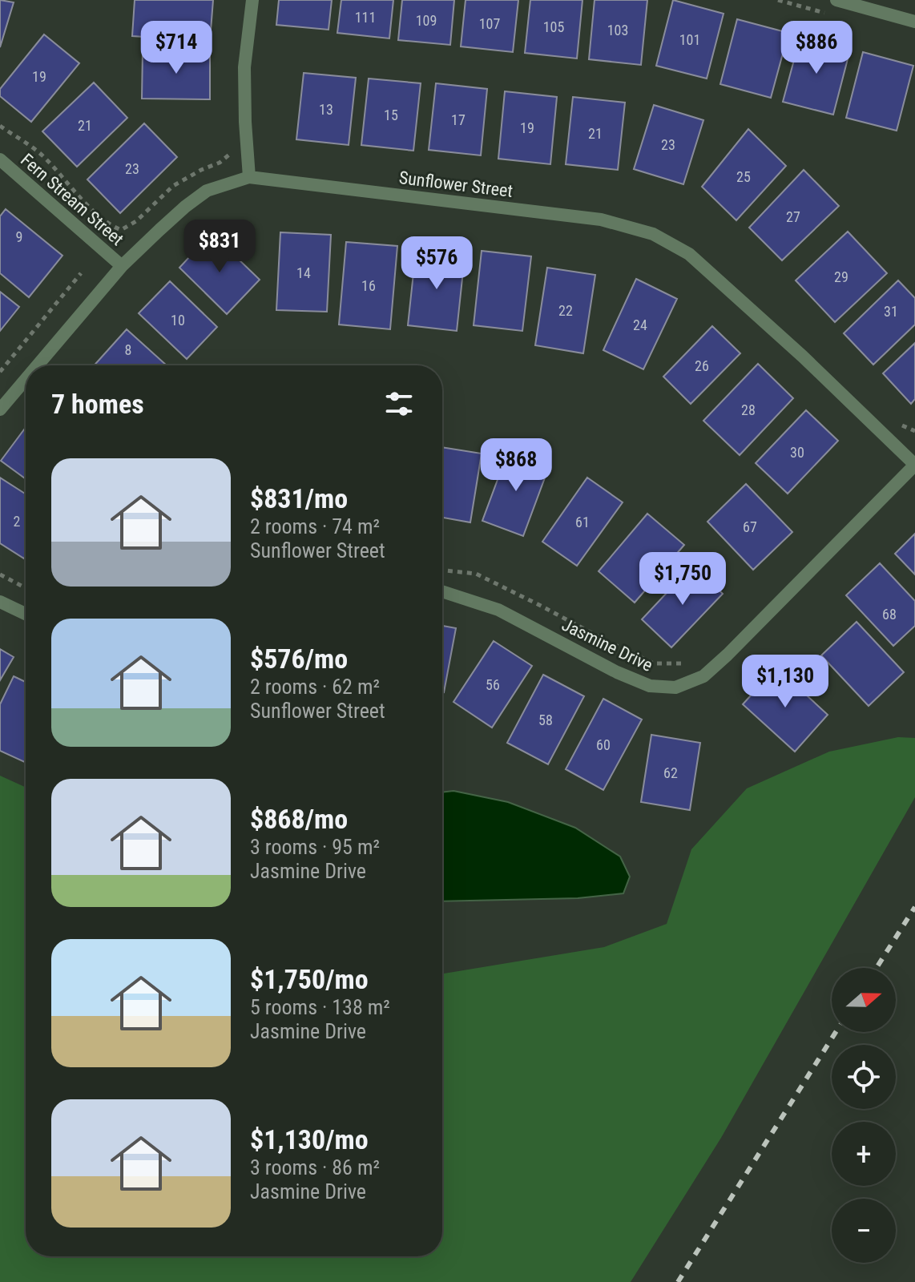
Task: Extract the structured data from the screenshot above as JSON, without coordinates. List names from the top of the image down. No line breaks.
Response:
{"streets":{"street":["Sunflower Street","Fern Stream Street","Jasmine Drive"]},"crossings":[["Sunflower Street","Fern Stream Street"],["Sunflower Street","Jasmine Drive"]],"house_numbers":["111","109","107","105","103","101","19","13","15","17","21","19","21","23","23","25","27","9","14","29","16","22","31","10","24","8","26","28","30","2","61","67","68","56","58","60","62"],"north":"right","page":{"price":["$714","$886","$831","$576","$868","$1,750","$1,130"],"heading":"7 homes","list":[{"name":"$831/mo","note":"2 rooms · 74 m² · Sunflower Street"},{"name":"$576/mo","note":"2 rooms · 62 m² · Sunflower Street"},{"name":"$868/mo","note":"3 rooms · 95 m² · Jasmine Drive"},{"name":"$1,750/mo","note":"5 rooms · 138 m² · Jasmine Drive"},{"name":"$1,130/mo","note":"3 rooms · 86 m² · Jasmine Drive"}],"map_buttons":["+","−"]}}
